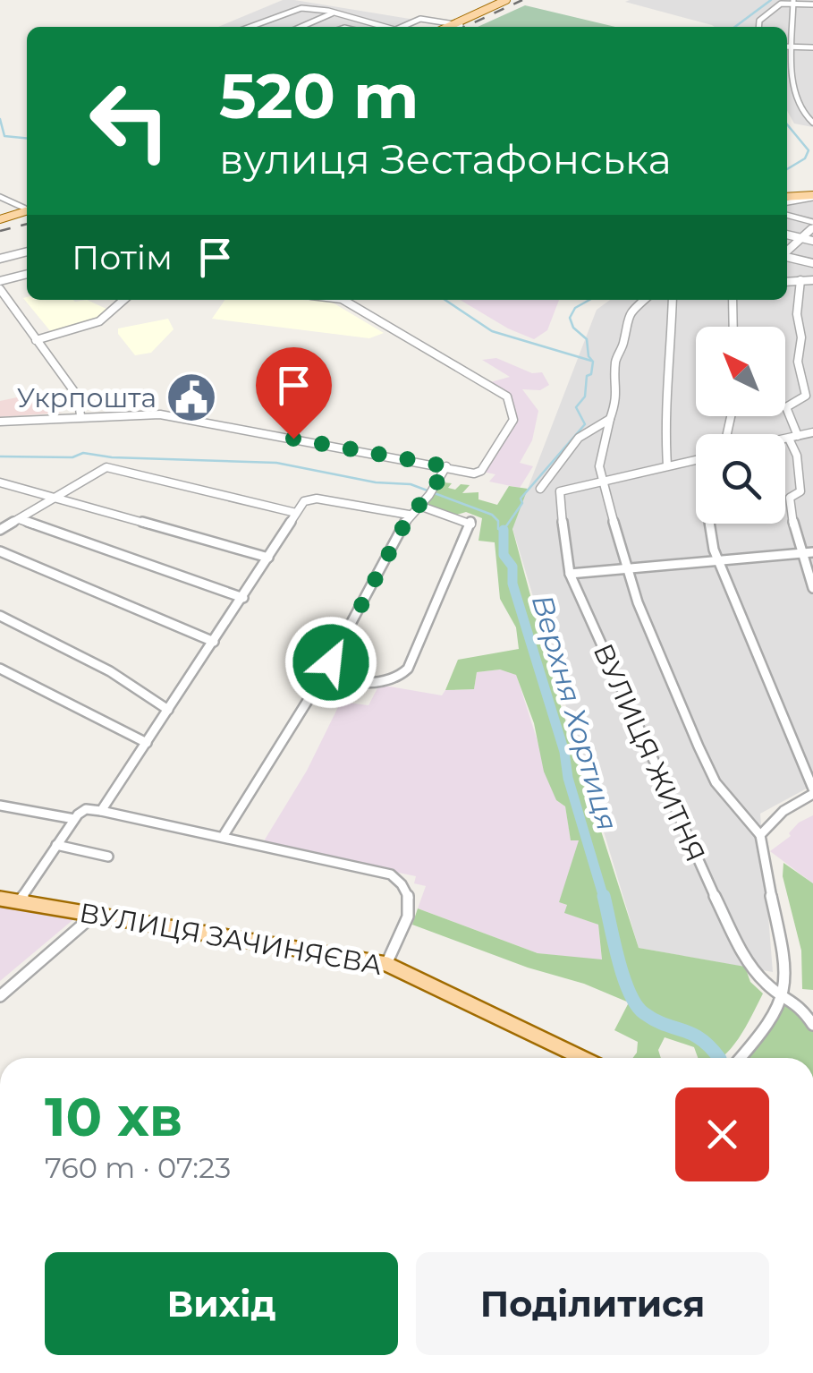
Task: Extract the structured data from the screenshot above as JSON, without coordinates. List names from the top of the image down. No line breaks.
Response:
{"streets":{"main road":["ВУЛИЦЯ ЗАЧИНЯЄВА"],"street":["ВУЛИЦЯ ЖИТНЯ"]},"water":["Верхня Хортиця"],"places":{"public building":["Укрпошта"]},"north":"top left","page":{"turn":["520 m","вулиця Зестафонська"],"then":"Потім","heading":["10 хв","760 m · 07:23"],"buttons":["Вихід","Поділитися"]}}
